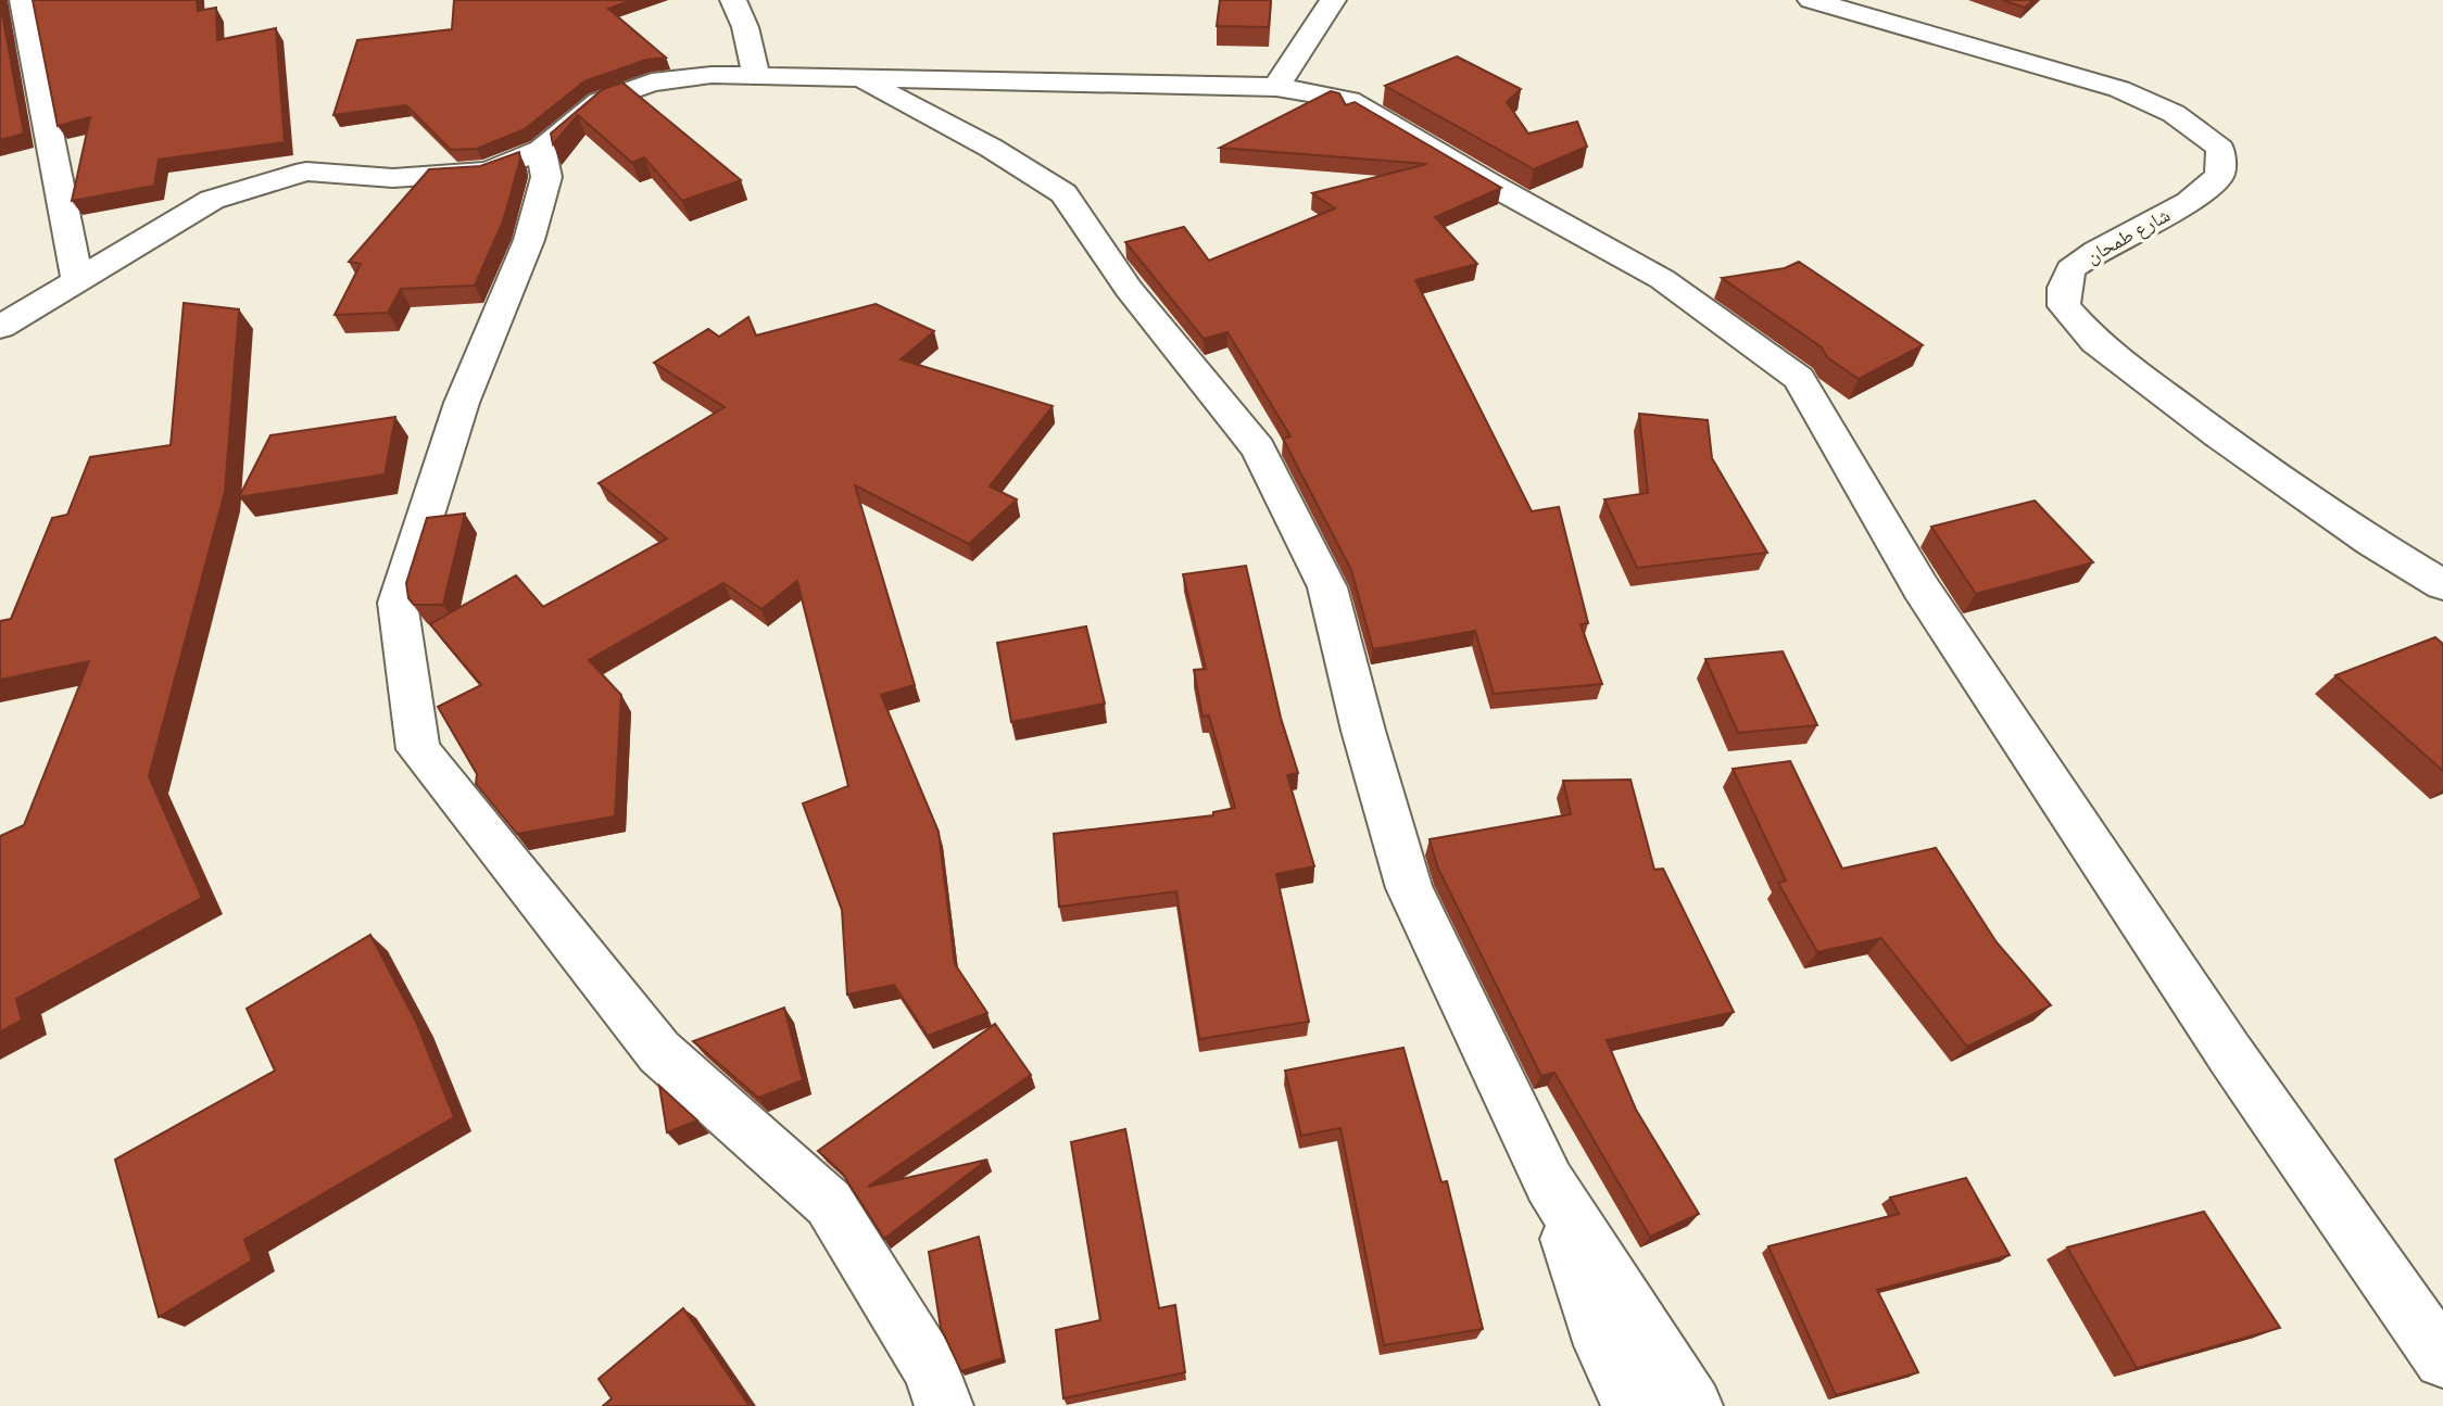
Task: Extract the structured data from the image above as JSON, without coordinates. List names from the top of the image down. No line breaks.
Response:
{"streets":{"street":["شارع طمحان"]}}
